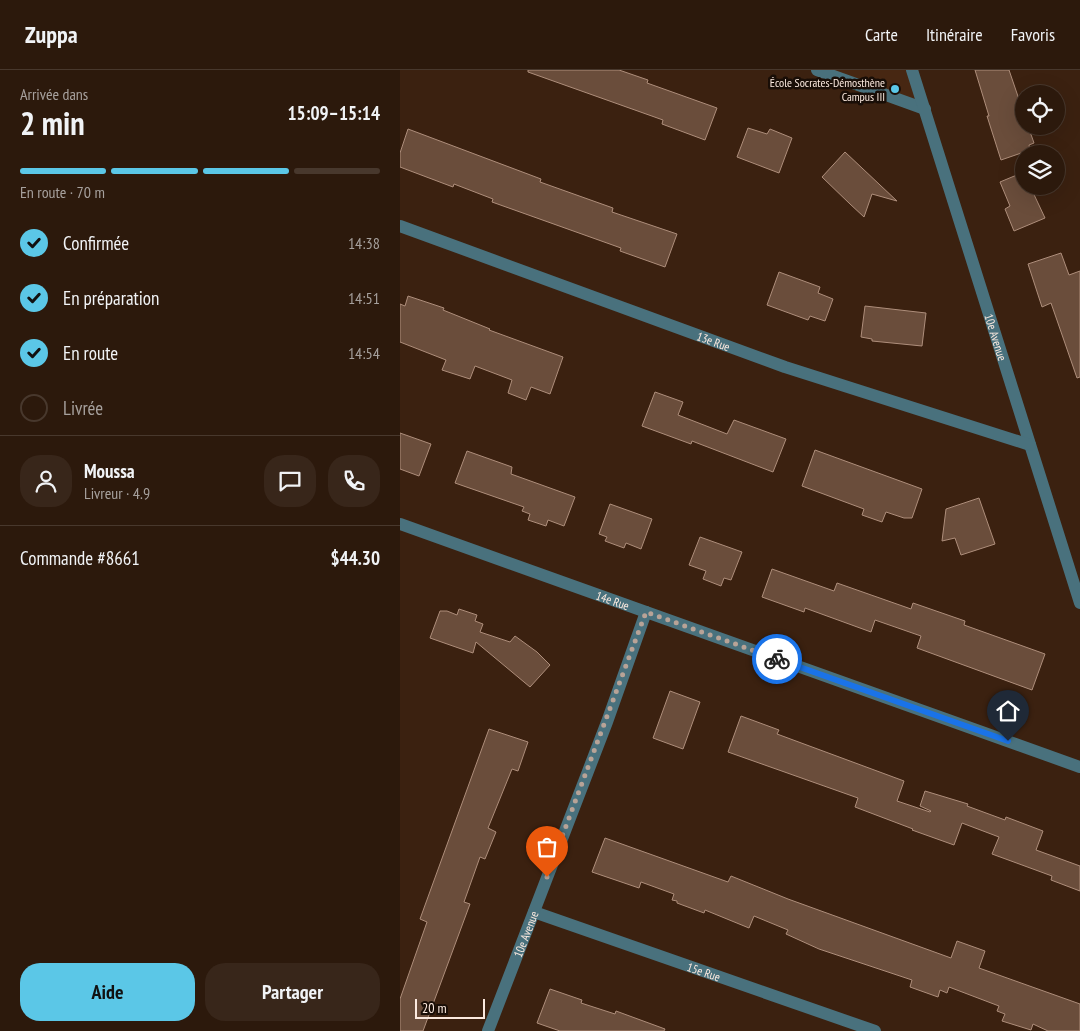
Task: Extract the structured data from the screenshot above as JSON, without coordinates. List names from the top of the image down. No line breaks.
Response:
{"streets":{"street":["10e Avenue","13e Rue","14e Rue","15e Rue"]},"crossings":[["10e Avenue","13e Rue"],["10e Avenue","14e Rue"],["10e Avenue","15e Rue"]],"places":["École Socrates-Démosthène Campus III"],"scale_bar":"20 m","page":{"header":"Zuppa","nav":["Carte","Itinéraire","Favoris"],"heading":["2 min","Arrivée dans","15:09–15:14"],"panel":["Moussa","Livreur · 4.9","Commande #8661","$44.30"],"bar":"En route · 70 m","list":[["Confirmée","14:38"],["En préparation","14:51"],["En route","14:54"],"Livrée"],"buttons":["Aide","Partager"],"scale":"20 m"}}
